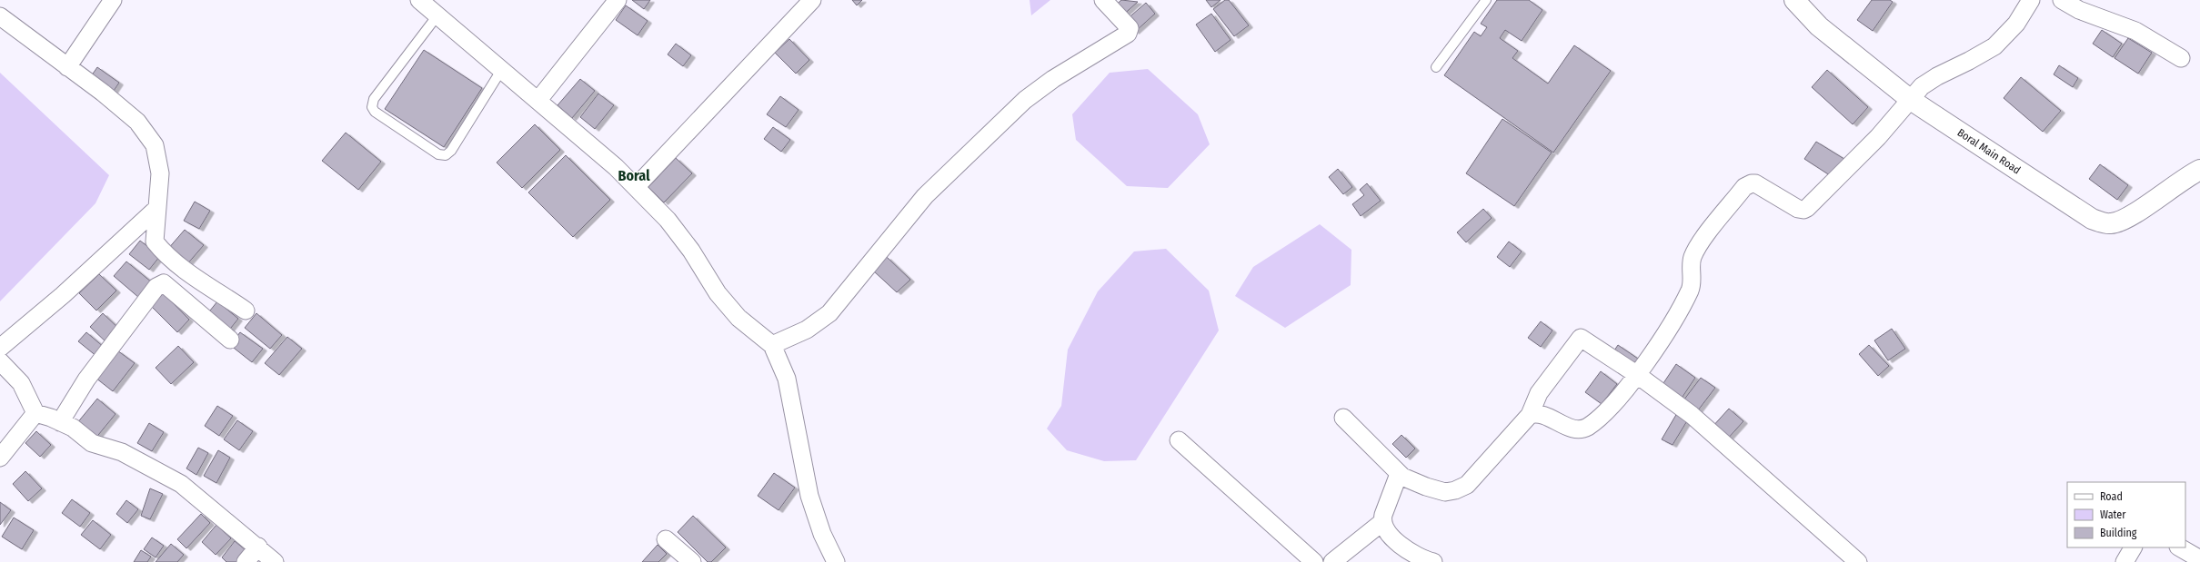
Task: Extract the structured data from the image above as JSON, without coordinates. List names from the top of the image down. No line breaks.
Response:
{"streets":{"main road":["Boral Main Road"]},"districts":["Boral"],"legend":["Road","Water","Building"]}
